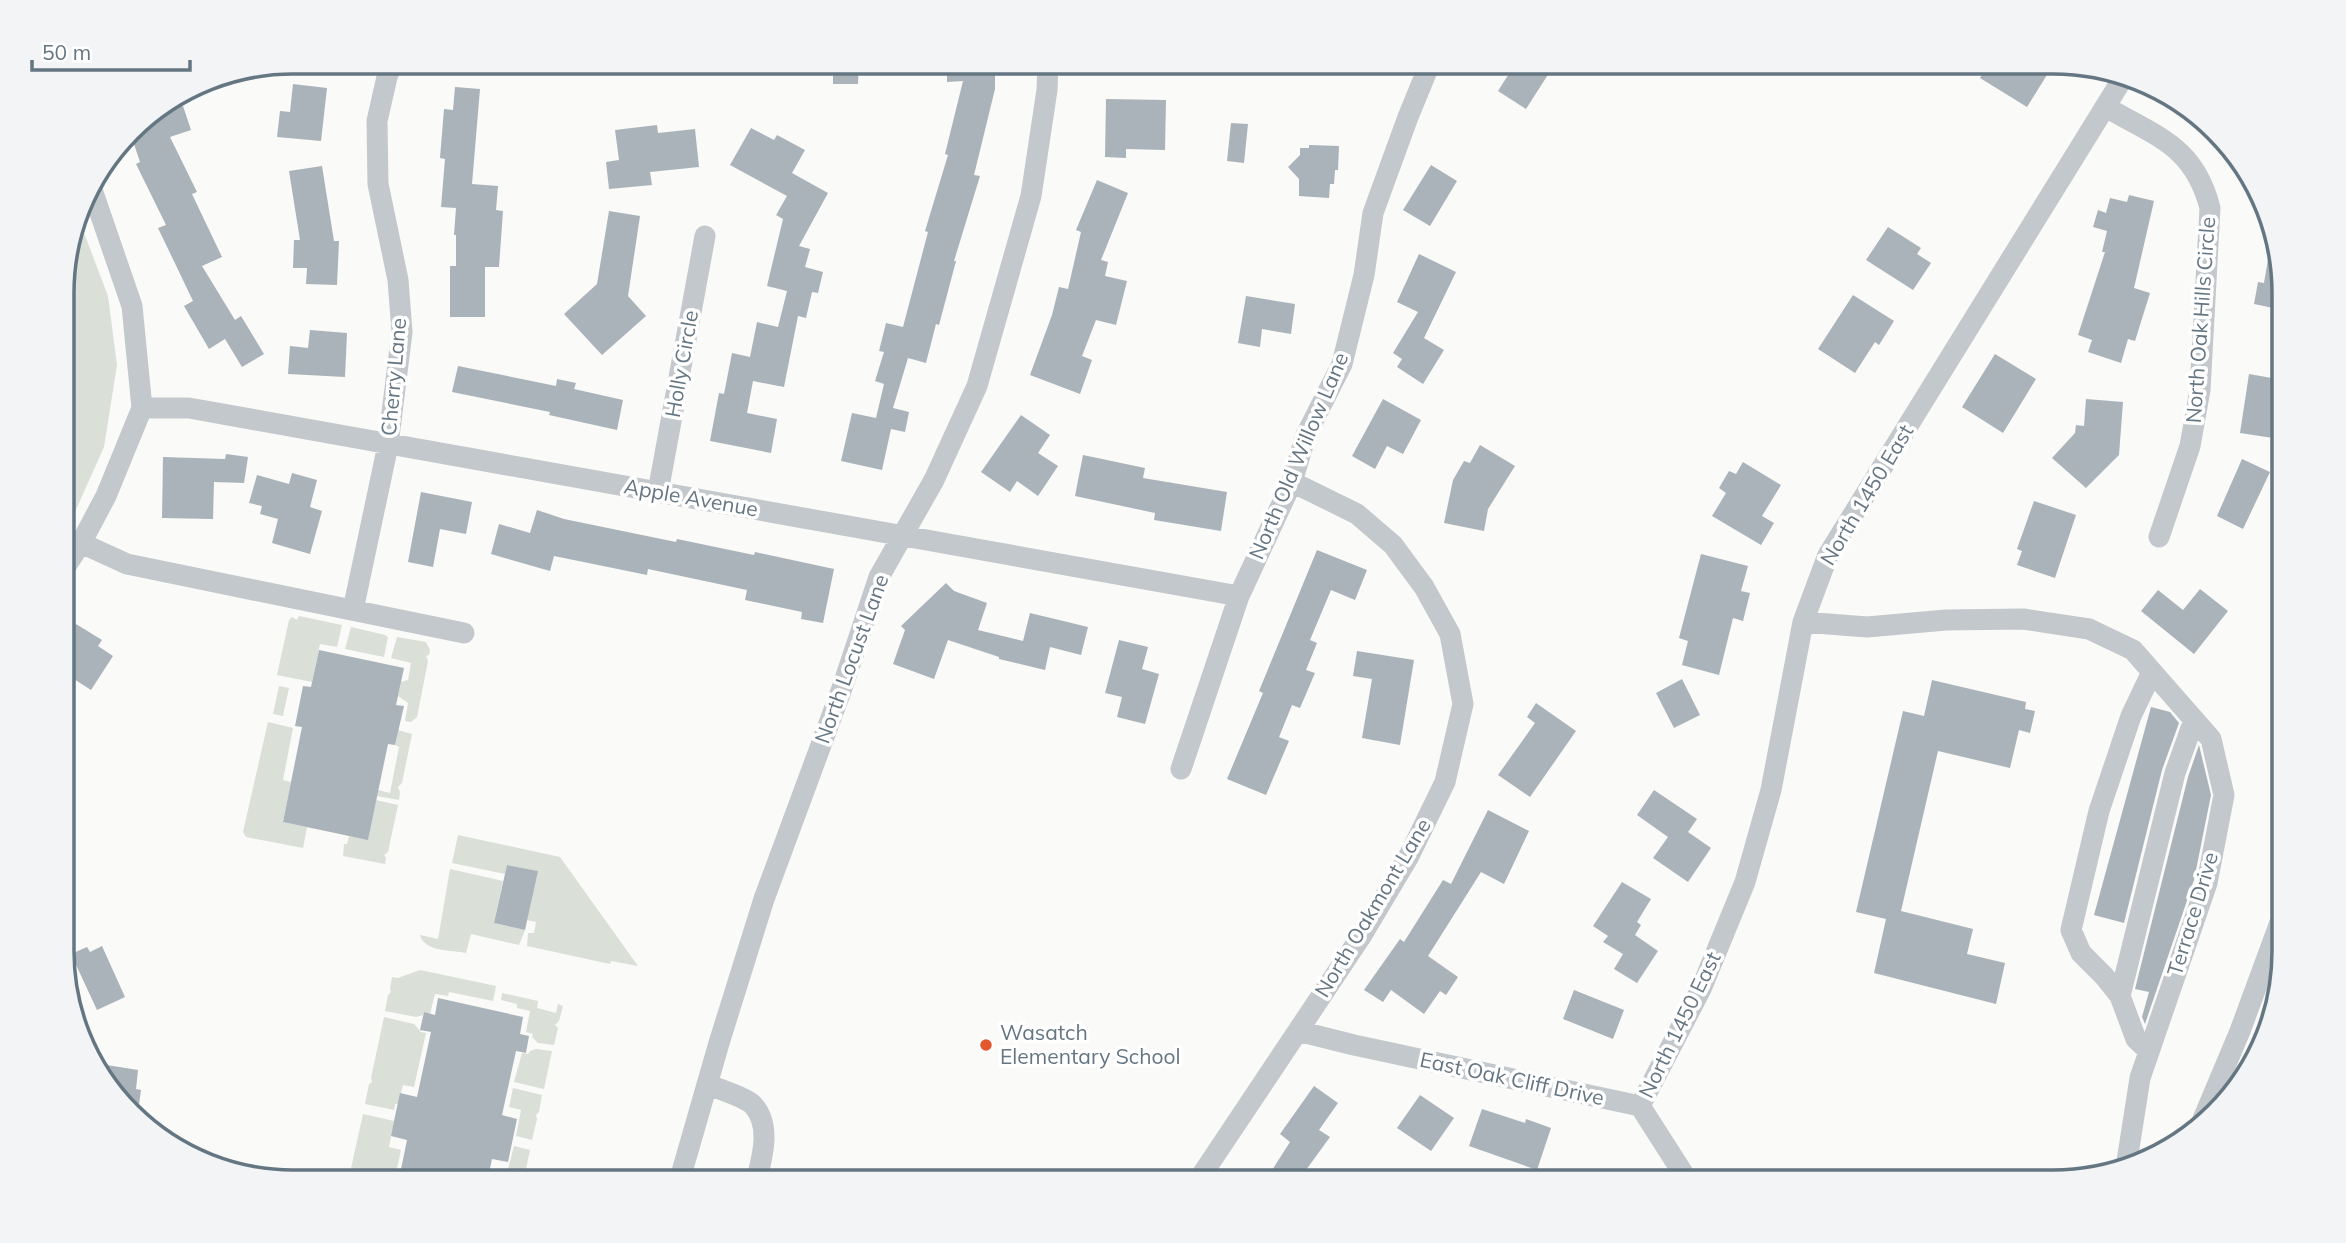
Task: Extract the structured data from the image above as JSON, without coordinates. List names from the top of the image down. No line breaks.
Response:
{"streets":{"street":["North Oak Hills Circle","Holly Circle","Cherry Lane","North Old Willow Lane","North 1450 East","Apple Avenue","North Locust Lane","North Oakmont Lane","Terrace Drive","East Oak Cliff Drive"]},"crossings":[["North Oak Hills Circle","North 1450 East"],["Holly Circle","Apple Avenue"],["Cherry Lane","Apple Avenue"],["North Old Willow Lane","Apple Avenue"],["North Old Willow Lane","North Oakmont Lane"],["North 1450 East","Terrace Drive"],["North 1450 East","East Oak Cliff Drive"],["Apple Avenue","North Locust Lane"],["North Oakmont Lane","East Oak Cliff Drive"]],"places":["Wasatch Elementary School"],"scale_bar":"50 m"}
